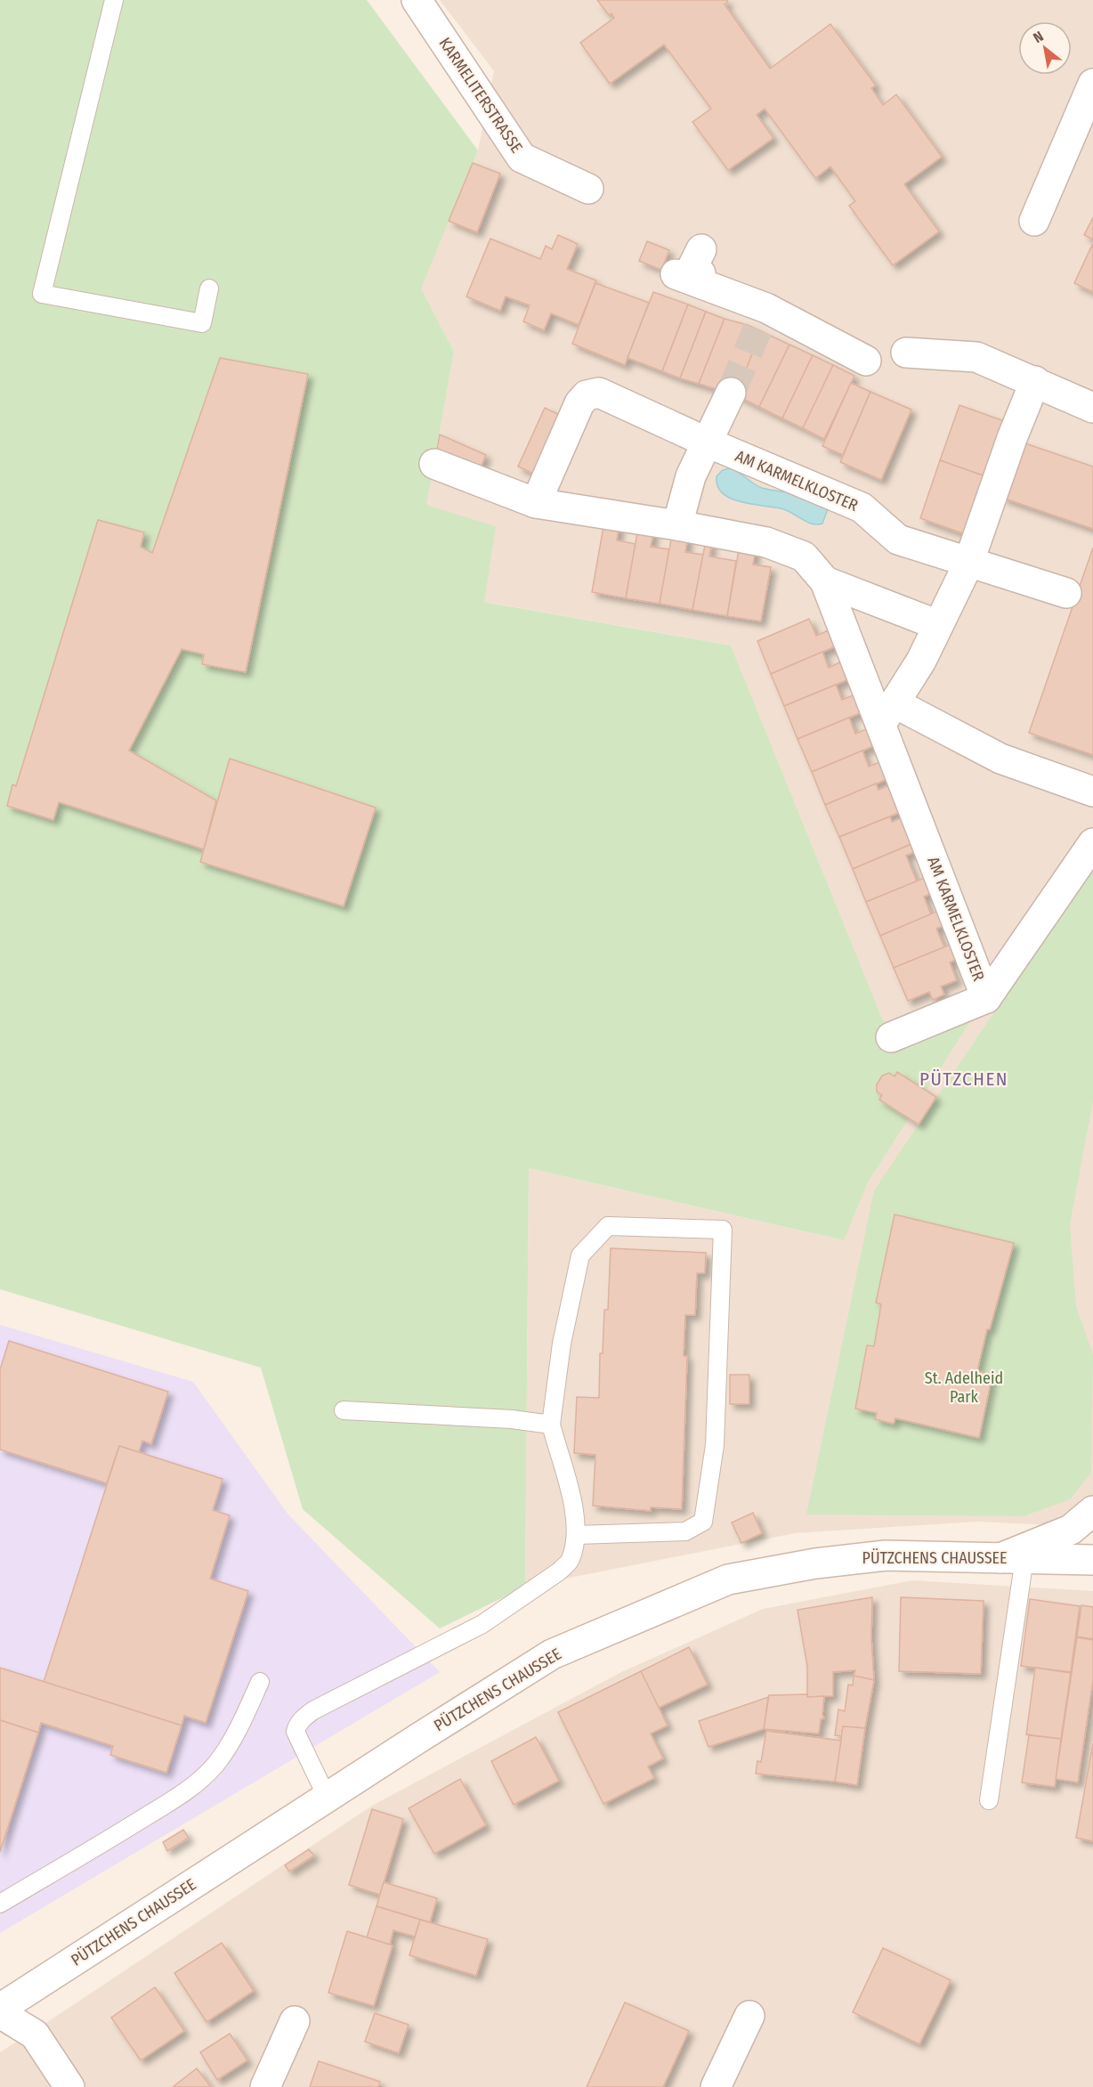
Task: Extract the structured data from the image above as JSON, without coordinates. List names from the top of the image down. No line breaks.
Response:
{"streets":{"street":["KARMELITERSTRASSE","AM KARMELKLOSTER","PÜTZCHENS CHAUSSEE"]},"districts":["PÜTZCHEN"],"parks":["St. Adelheid Park"],"north":"top left"}
